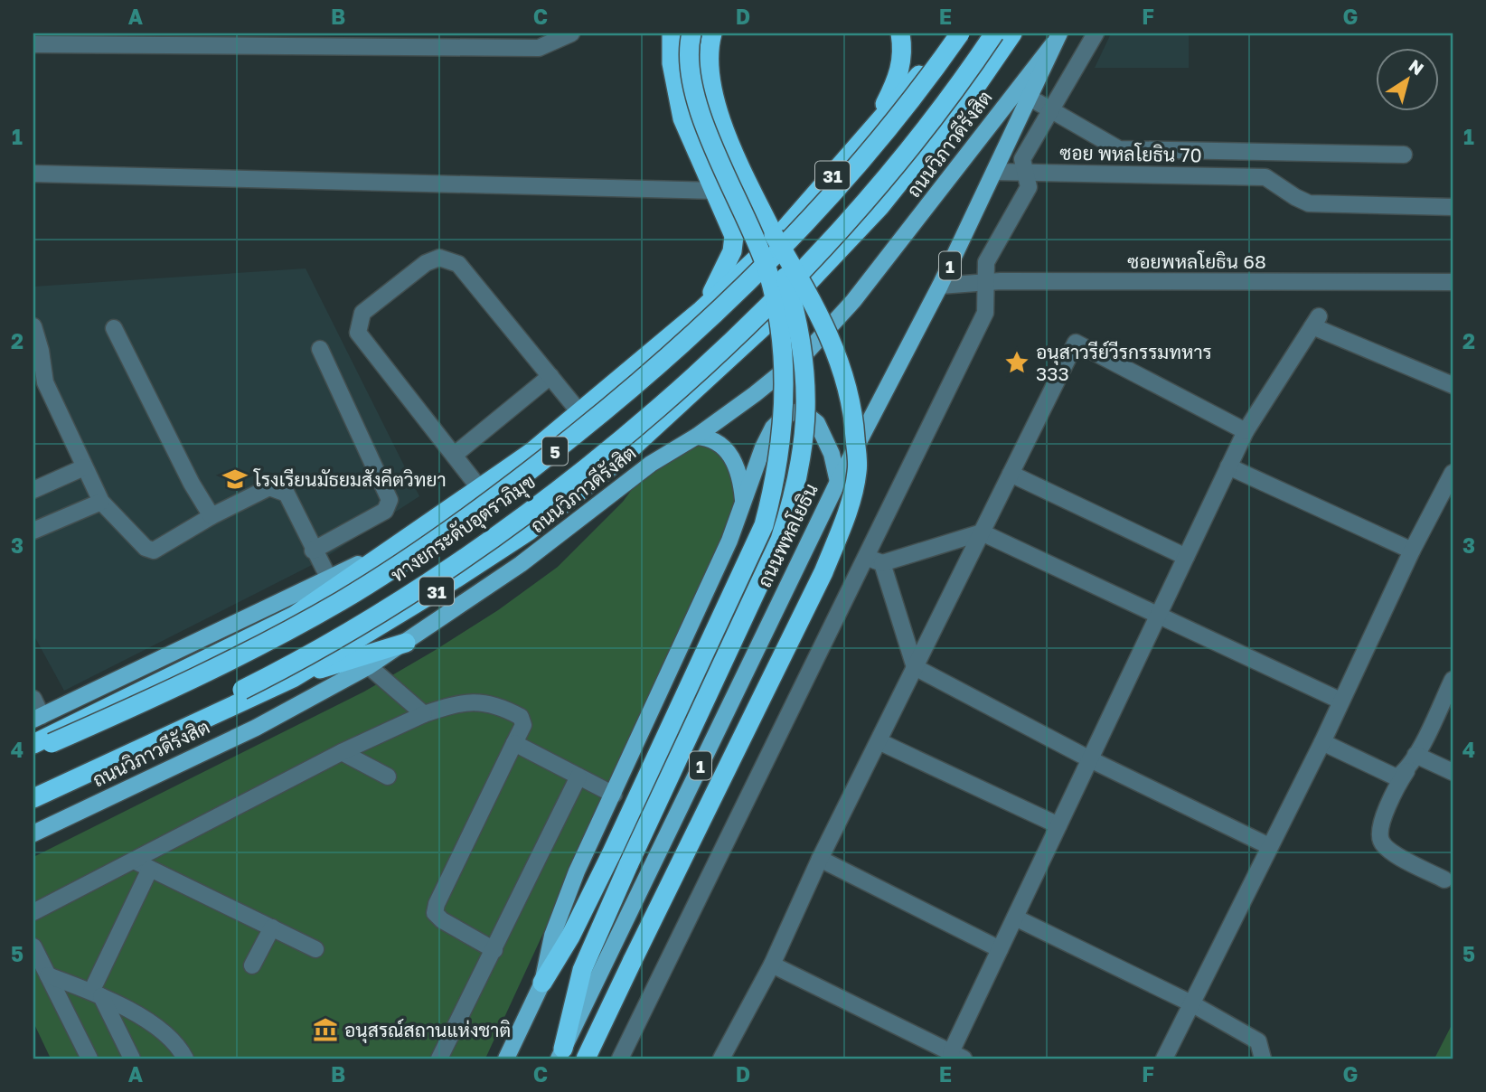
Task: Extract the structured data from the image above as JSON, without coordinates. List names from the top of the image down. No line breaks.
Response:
{"streets":{"highway":["ถนนวิภาวดีรังสิต","31","5","ทางยกระดับอุตราภิมุข"],"main road":["1","ถนนพหลโยธิน"],"street":["ซอย พหลโยธิน 70","ซอยพหลโยธิน 68"]},"crossings":[["ถนนวิภาวดีรังสิต","ถนนพหลโยธิน"],["ซอย พหลโยธิน 70","ถนนพหลโยธิน"],["31","ทางยกระดับอุตราภิมุข"],["ซอยพหลโยธิน 68","ถนนพหลโยธิน"]],"places":{"place":["อนุสาวรีย์วีรกรรมทหาร 333"],"school or university":["โรงเรียนมัธยมสังคีตวิทยา"],"museum":["อนุสรณ์สถานแห่งชาติ"]},"north":"top right","grid":{"columns":["A","B","C","D","E","F","G"],"rows":["1","2","3","4","5"]}}
